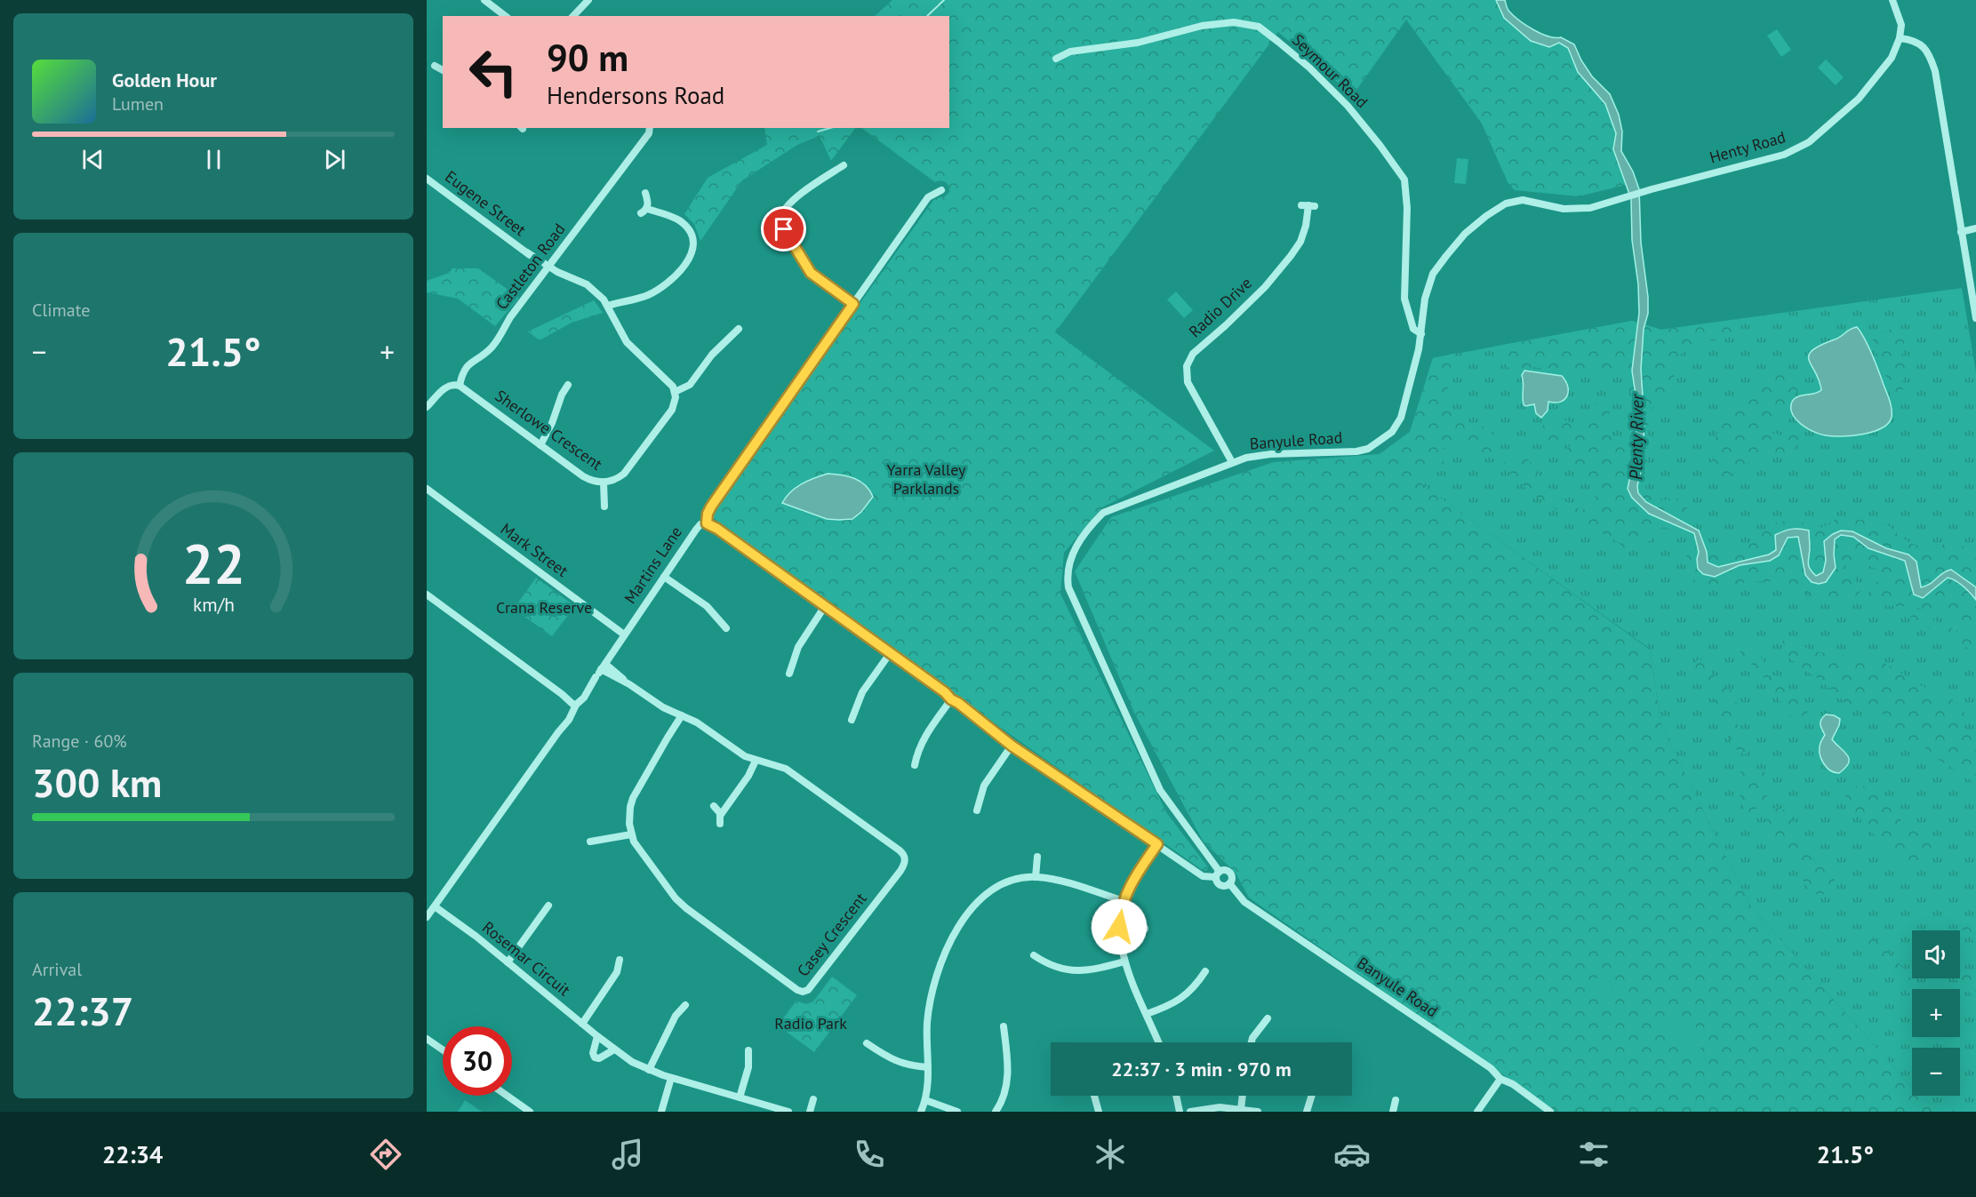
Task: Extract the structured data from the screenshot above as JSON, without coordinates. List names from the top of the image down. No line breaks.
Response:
{"streets":{"street":["Seymour Road","Henty Road","Eugene Street","Castleton Road","Radio Drive","Sherlowe Crescent","Banyule Road","Mark Street","Martins Lane","Casey Crescent","Rosemar Circuit"]},"crossings":[["Seymour Road","Banyule Road"],["Henty Road","Banyule Road"],["Eugene Street","Castleton Road"],["Castleton Road","Sherlowe Crescent"],["Radio Drive","Banyule Road"],["Mark Street","Martins Lane"],["Martins Lane","Casey Crescent"],["Martins Lane","Rosemar Circuit"]],"water":["Plenty River"],"parks":["Yarra Valley Parklands","Crana Reserve","Radio Park"],"page":{"turn":["90 m","Hendersons Road"],"song":["Golden Hour","Lumen"],"tile":["Climate",["Range · 60%","300 km"],["Arrival","22:37"]],"heat":["−","21.5°","+"],"map_buttons":["+","−"],"limit":"30","trip":"22:37 · 3 min · 970 m","tabs":["22:34","21.5°"],"gauge":["22","km/h"]}}
